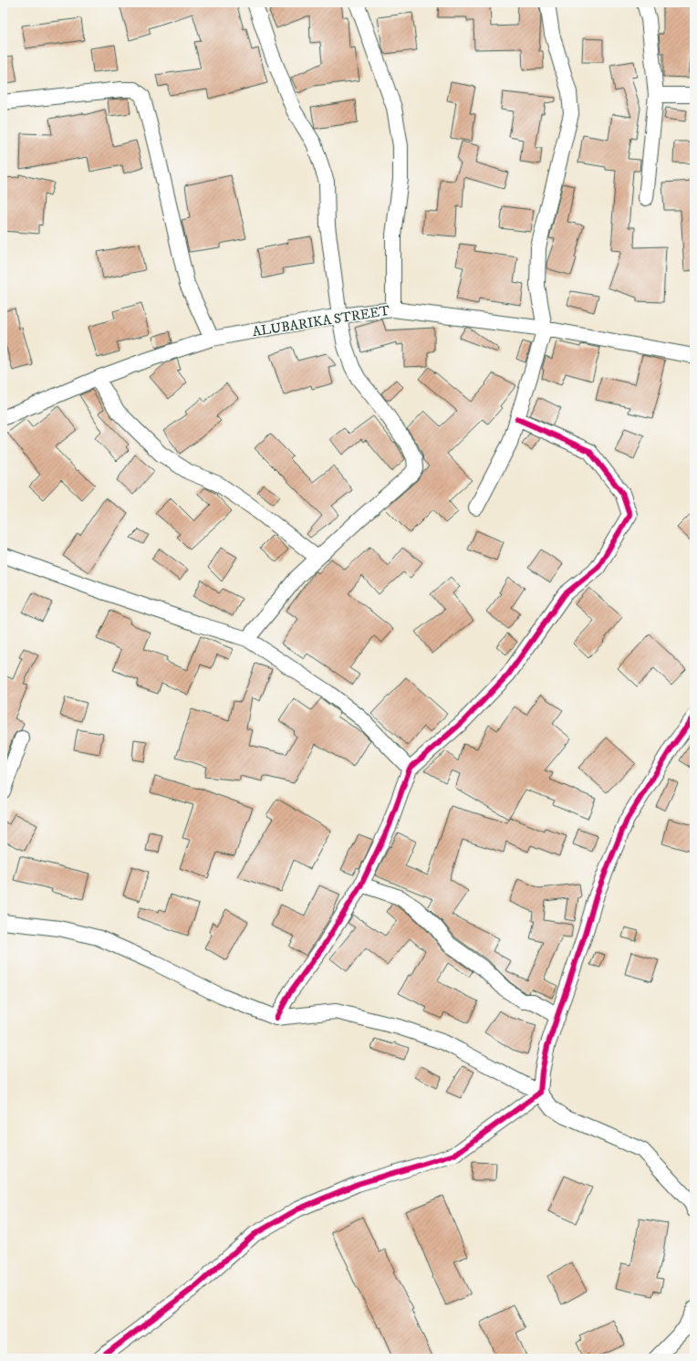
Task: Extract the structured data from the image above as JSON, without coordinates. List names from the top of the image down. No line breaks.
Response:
{"streets":{"street":["ALUBARIKA STREET"]}}
